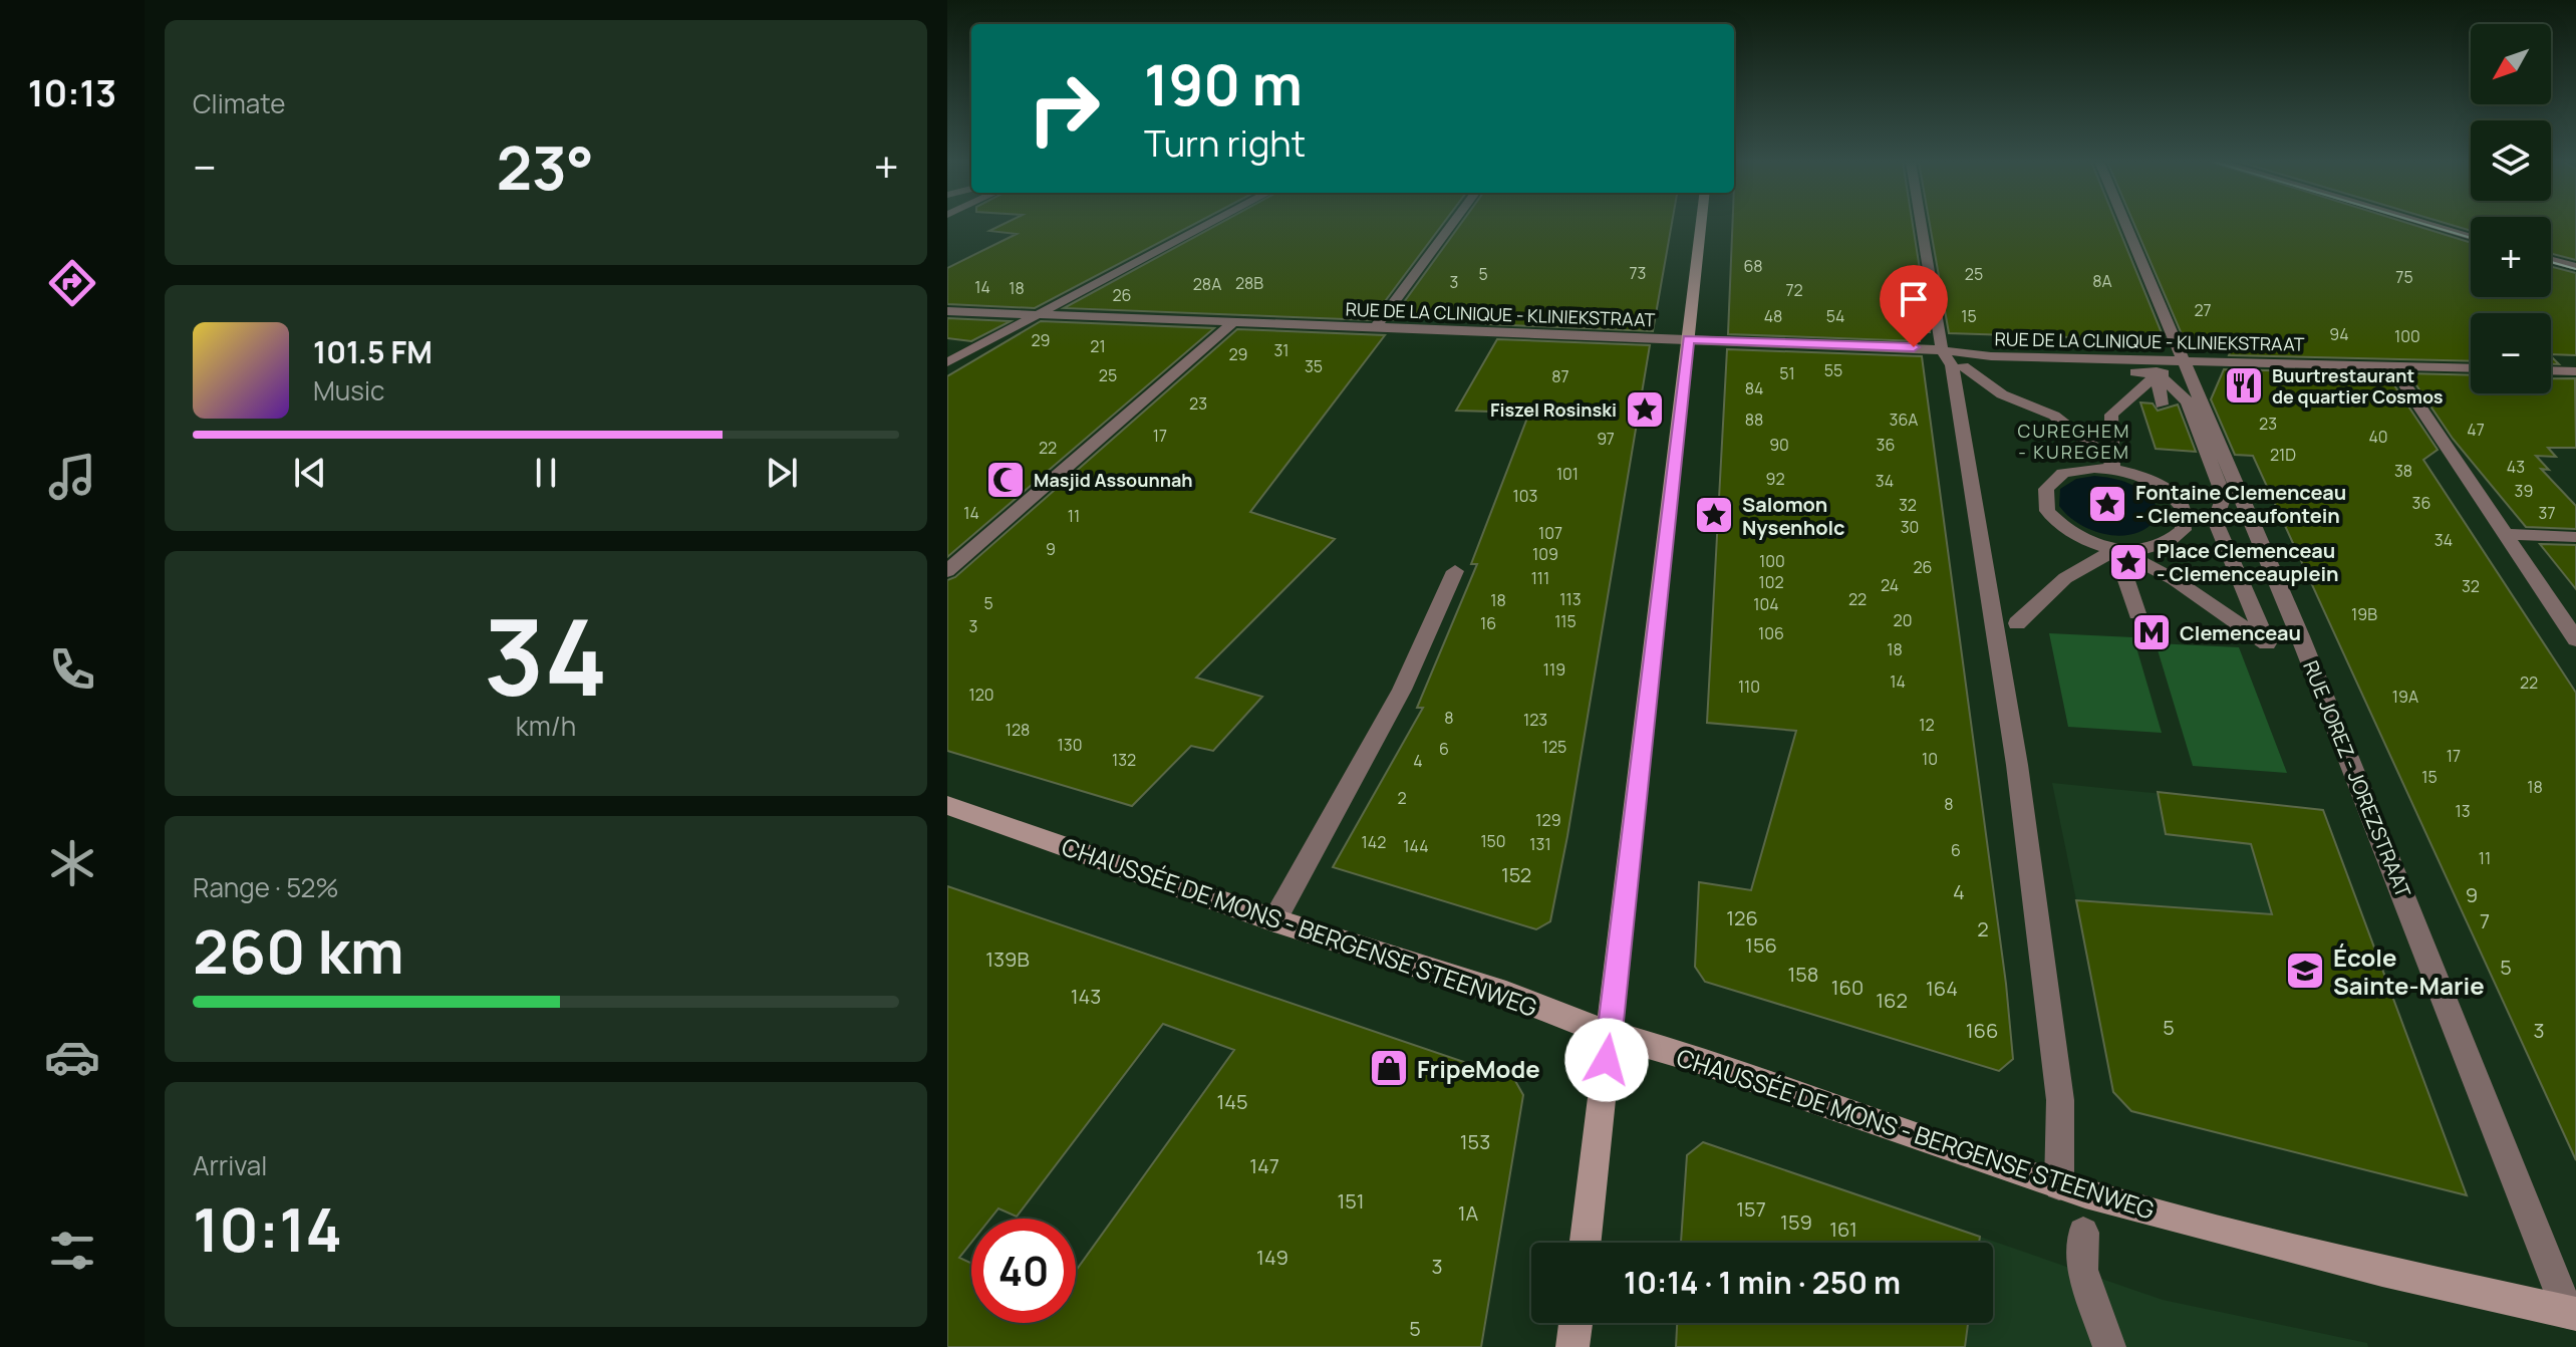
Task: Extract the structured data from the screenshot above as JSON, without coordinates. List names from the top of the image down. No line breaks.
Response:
{"streets":{"street":["RUE DE LA CLINIQUE - KLINIEKSTRAAT","RUE JOREZ - JOREZSTRAAT","CHAUSSÉE DE MONS - BERGENSE STEENWEG"]},"crossings":[["RUE DE LA CLINIQUE - KLINIEKSTRAAT","RUE JOREZ - JOREZSTRAAT"],["RUE JOREZ - JOREZSTRAAT","CHAUSSÉE DE MONS - BERGENSE STEENWEG"]],"districts":["CUREGHEM - KUREGEM"],"places":{"restaurant":["Buurtrestaurant de quartier Cosmos"],"place":["Fiszel Rosinski","Fontaine Clemenceau - Clemenceaufontein","Salomon Nysenholc","Place Clemenceau - Clemenceauplein"],"mosque":["Masjid Assounnah"],"metro station":["Clemenceau"],"school or university":["École Sainte-Marie"],"shop":["FripeMode"]},"house_numbers":["68","73","5","25","75","8A","3","28B","28A","14","18","72","26","27","48","54","15","94","100","29","21","31","29","35","55","51","25","87","84","23","88","36A","23","47","17","40","97","90","36","22","21D","43","38","101","92","34","39","103","36","32","14","37","11","30","107","34","9","109","100","26","111","102","24","32","113","22","18","5","104","19B","20","115","16","3","106","18","119","14","22","110","120","19A","8","123","12","128","130","125","6","17","10","132","4","15","18","2","8","13","129","150","142","131","144","6","11","152","4","9","126","7","2","156","139B","5","158","160","164","143","162","5","166","3","145","153","147","151","157","1A","159","161","149","3","5"],"north":"bottom left","page":{"tabs":"10:13","tile":["Climate",["34","km/h"],["Range · 52%","260 km"],["Arrival","10:14"]],"map_buttons":["+","−"],"turn":["190 m","Turn right"],"heat":["−","23°","+"],"song":["101.5 FM","Music"],"limit":"40","trip":"10:14 · 1 min · 250 m"}}
